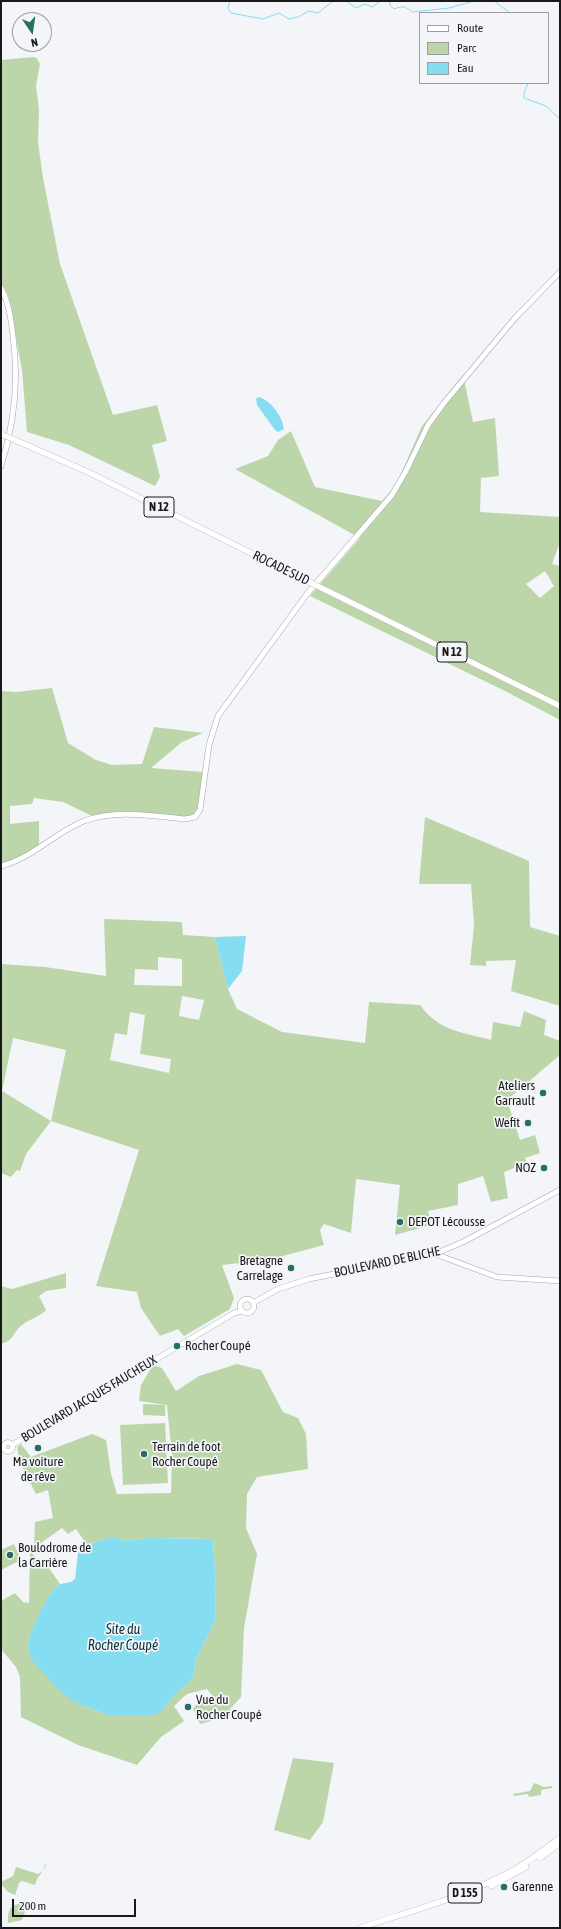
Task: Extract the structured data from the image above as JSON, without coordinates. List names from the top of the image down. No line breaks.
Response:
{"streets":{"main road":["N 12","ROCADE SUD","D 155"],"street":["BOULEVARD DE BLICHE","BOULEVARD JACQUES FAUCHEUX"]},"crossings":[["BOULEVARD DE BLICHE","BOULEVARD JACQUES FAUCHEUX"]],"water":["Site du Rocher Coupé"],"places":["Ateliers Garrault","Wefit","NOZ","DEPOT Lécousse","Bretagne Carrelage","Rocher Coupé","Ma voiture de rêve","Terrain de foot Rocher Coupé","Boulodrome de la Carrière","Vue du Rocher Coupé","Garenne"],"legend":["Route","Parc","Eau"],"scale_bar":"200 m","north":"bottom"}
